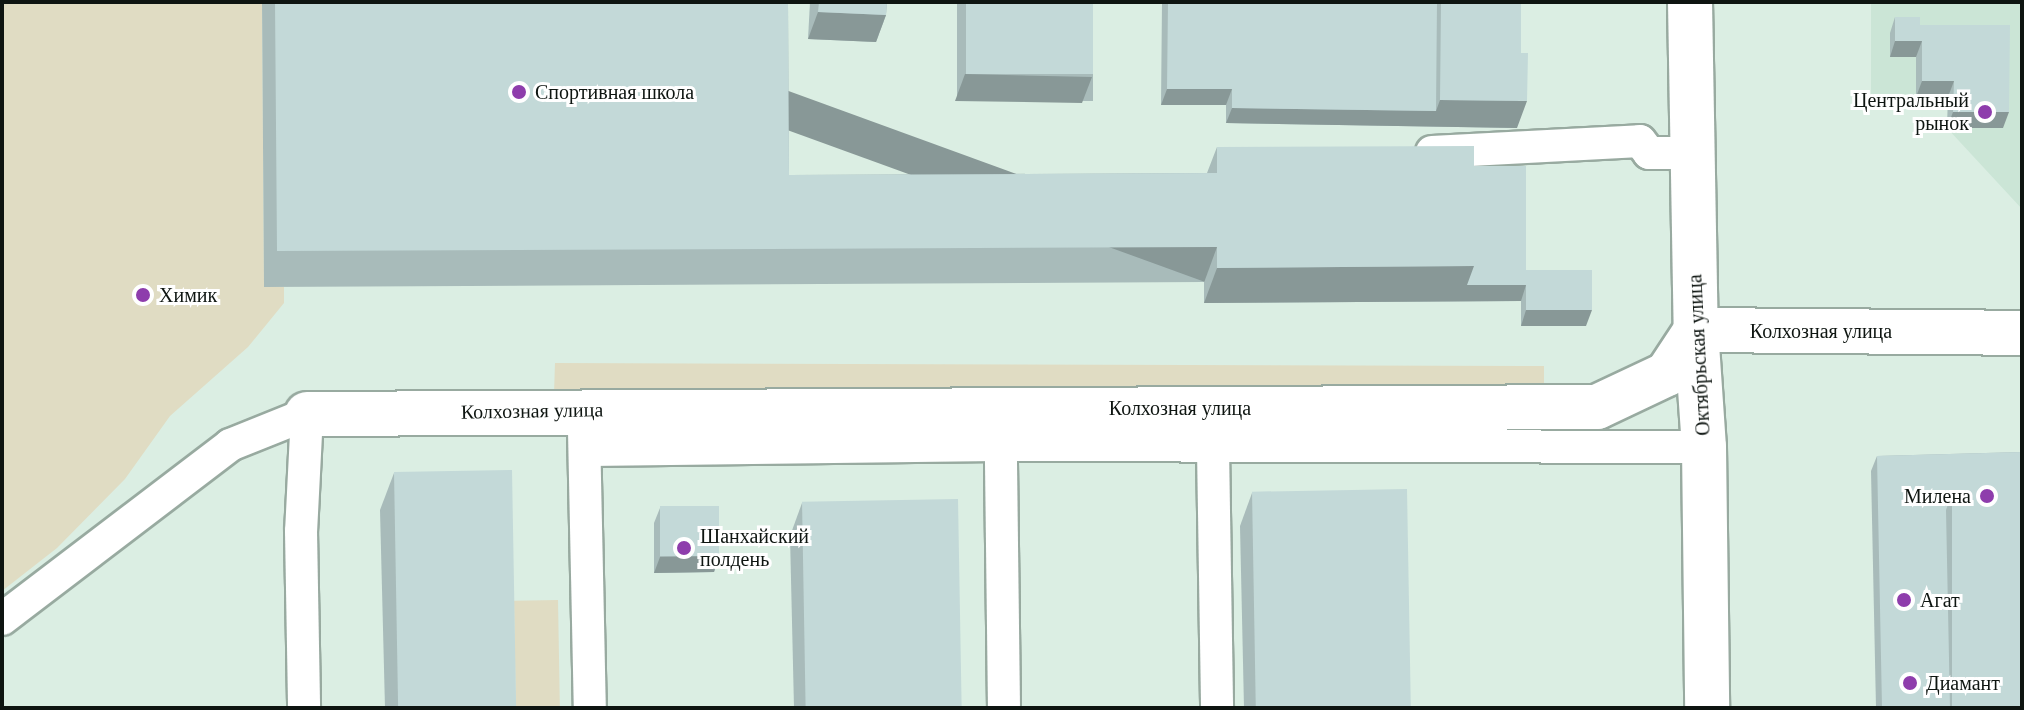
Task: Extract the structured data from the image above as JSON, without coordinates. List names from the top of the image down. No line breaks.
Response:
{"streets":{"street":["Колхозная улица","Октябрьская улица"]},"crossings":[["Колхозная улица","Октябрьская улица"]],"places":["Спортивная школа","Центральный рынок","Химик","Милена","Шанхайский полдень","Агат","Диамант"]}
